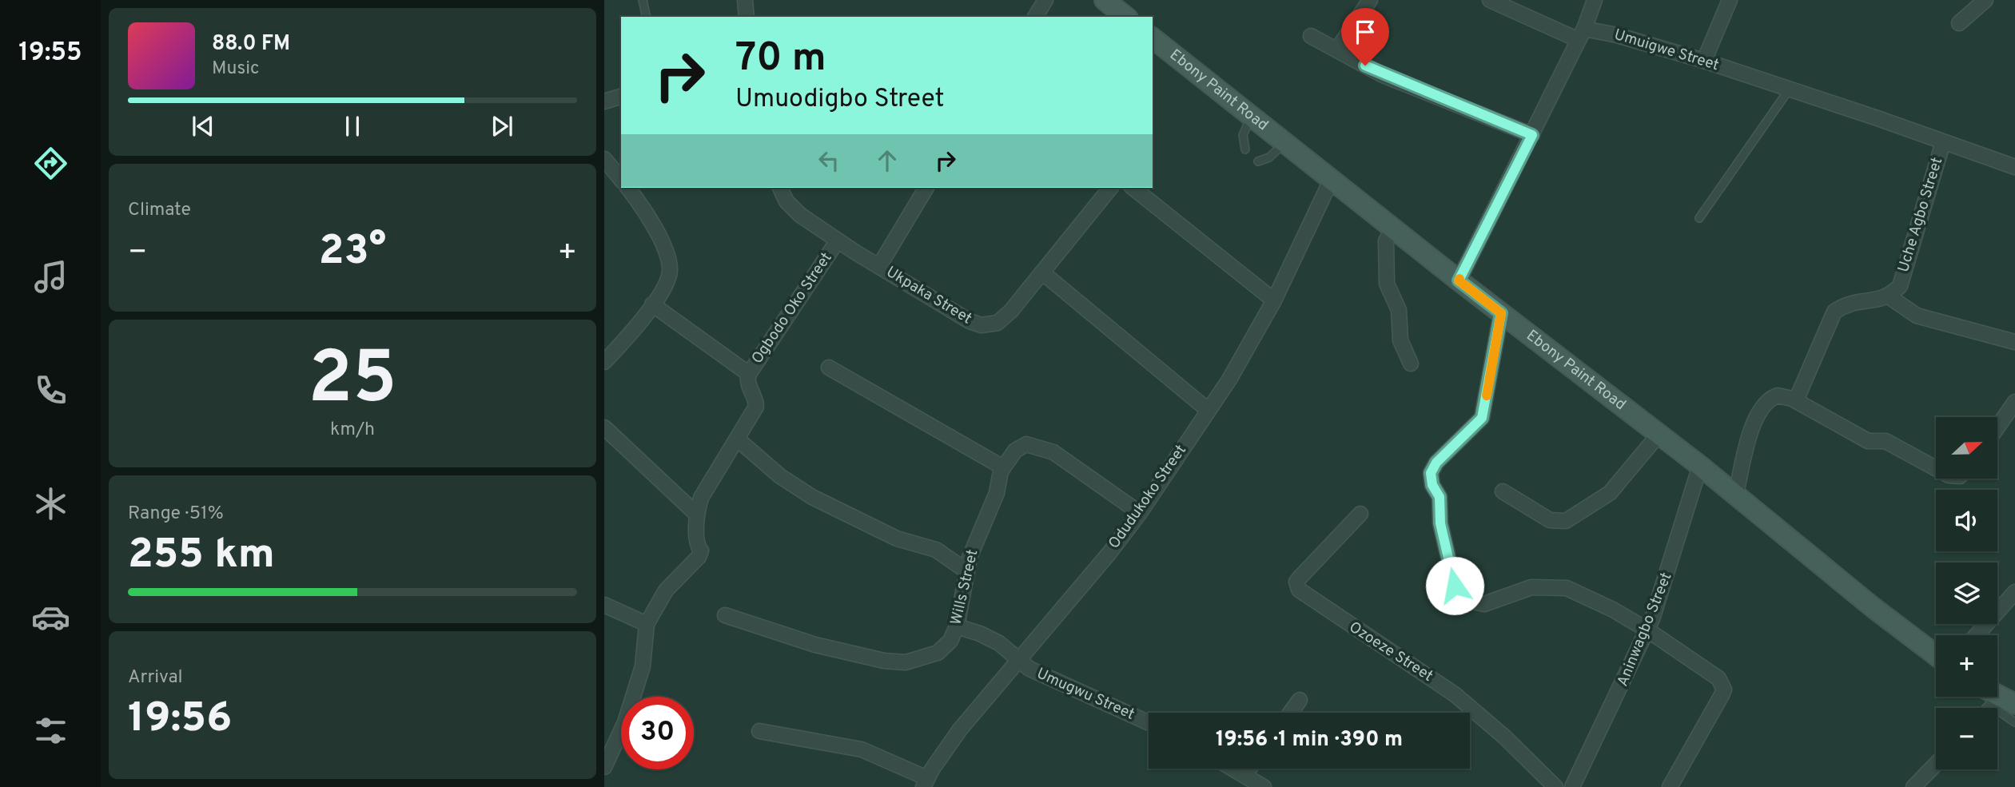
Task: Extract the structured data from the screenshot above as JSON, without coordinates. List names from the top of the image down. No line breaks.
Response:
{"streets":{"street":["Umuigwe Street","Ebony Paint Road","Uche Agbo Street","Ukpaka Street","Ogbodo Oko Street","Odudukoko Street","Wills Street","Aninwagbo Street","Ozoeze Street","Umugwu Street"]},"crossings":[["Umuigwe Street","Uche Agbo Street"],["Ebony Paint Road","Odudukoko Street"],["Ebony Paint Road","Aninwagbo Street"],["Ukpaka Street","Ogbodo Oko Street"],["Odudukoko Street","Wills Street"],["Odudukoko Street","Umugwu Street"],["Wills Street","Umugwu Street"]],"north":"right","page":{"tabs":"19:55","turn":["70 m","Umuodigbo Street"],"song":["88.0 FM","Music"],"tile":["Climate",["25","km/h"],["Range · 51%","255 km"],["Arrival","19:56"]],"heat":["−","23°","+"],"map_buttons":["+","−"],"limit":"30","trip":"19:56 · 1 min · 390 m"}}
